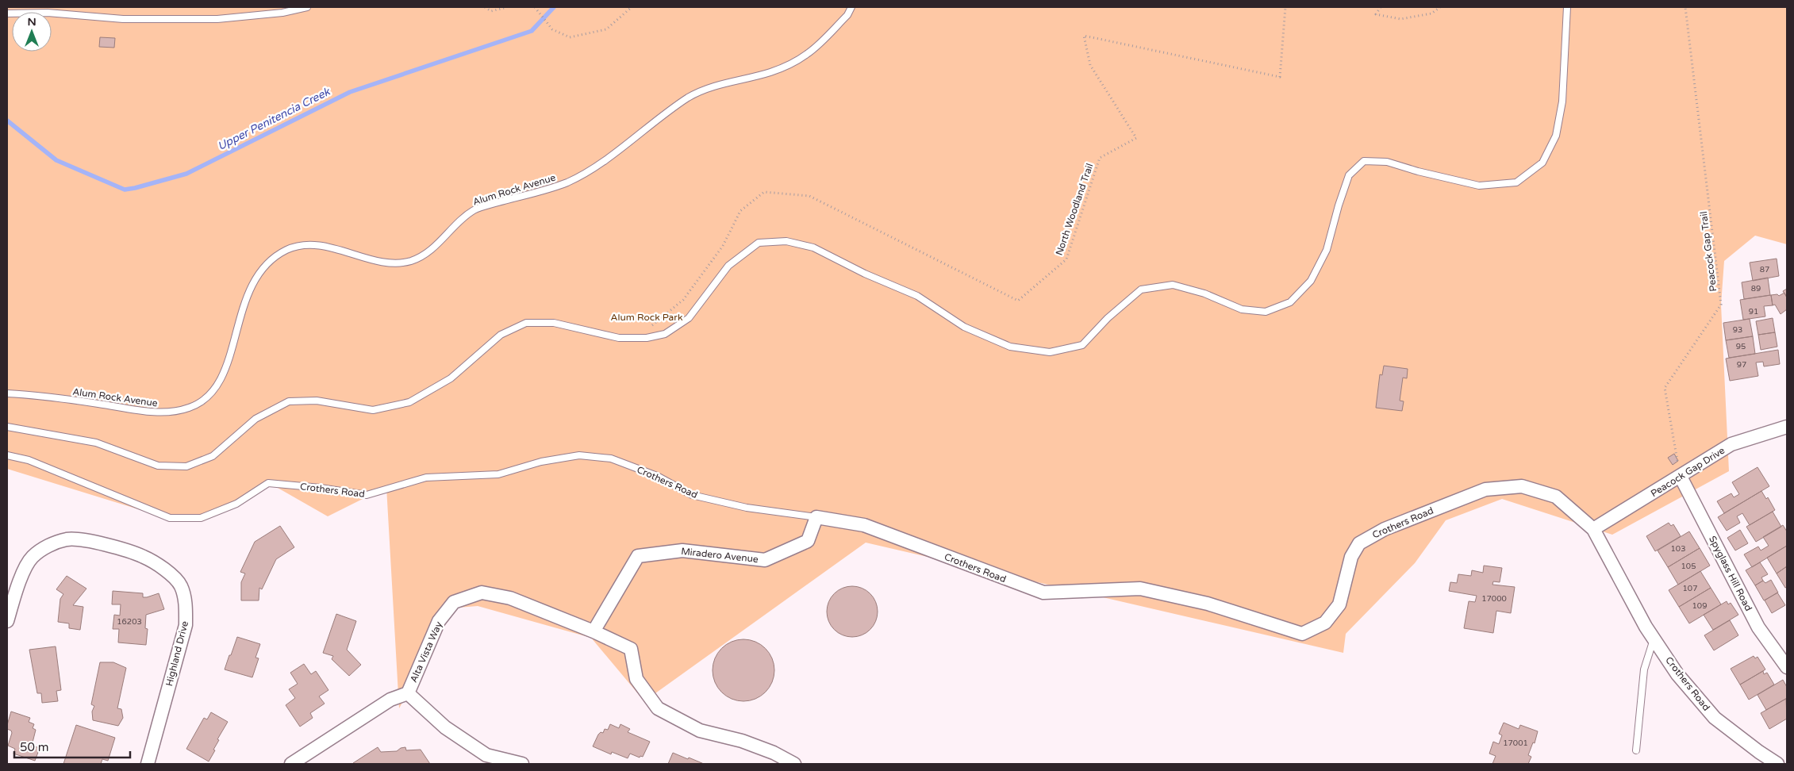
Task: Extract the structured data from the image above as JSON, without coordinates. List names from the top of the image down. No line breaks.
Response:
{"streets":{"street":["Peacock Gap Drive","Crothers Road","Miradero Avenue","Spyglass Hill Road","Alta Vista Way","Highland Drive"],"lane":["Alum Rock Avenue"],"path":["North Woodland Trail","Peacock Gap Trail"]},"crossings":[["Peacock Gap Trail","Peacock Gap Drive"],["Peacock Gap Trail","Spyglass Hill Road"],["Peacock Gap Drive","Crothers Road"],["Peacock Gap Drive","Spyglass Hill Road"],["Crothers Road","Miradero Avenue"],["Miradero Avenue","Alta Vista Way"]],"water":["Upper Penitencia Creek"],"parks":["Alum Rock Park"],"house_numbers":["87","89","91","93","95","97","103","105","107","17000","109","16203","17001"],"scale_bar":"50 m","north":"top"}
